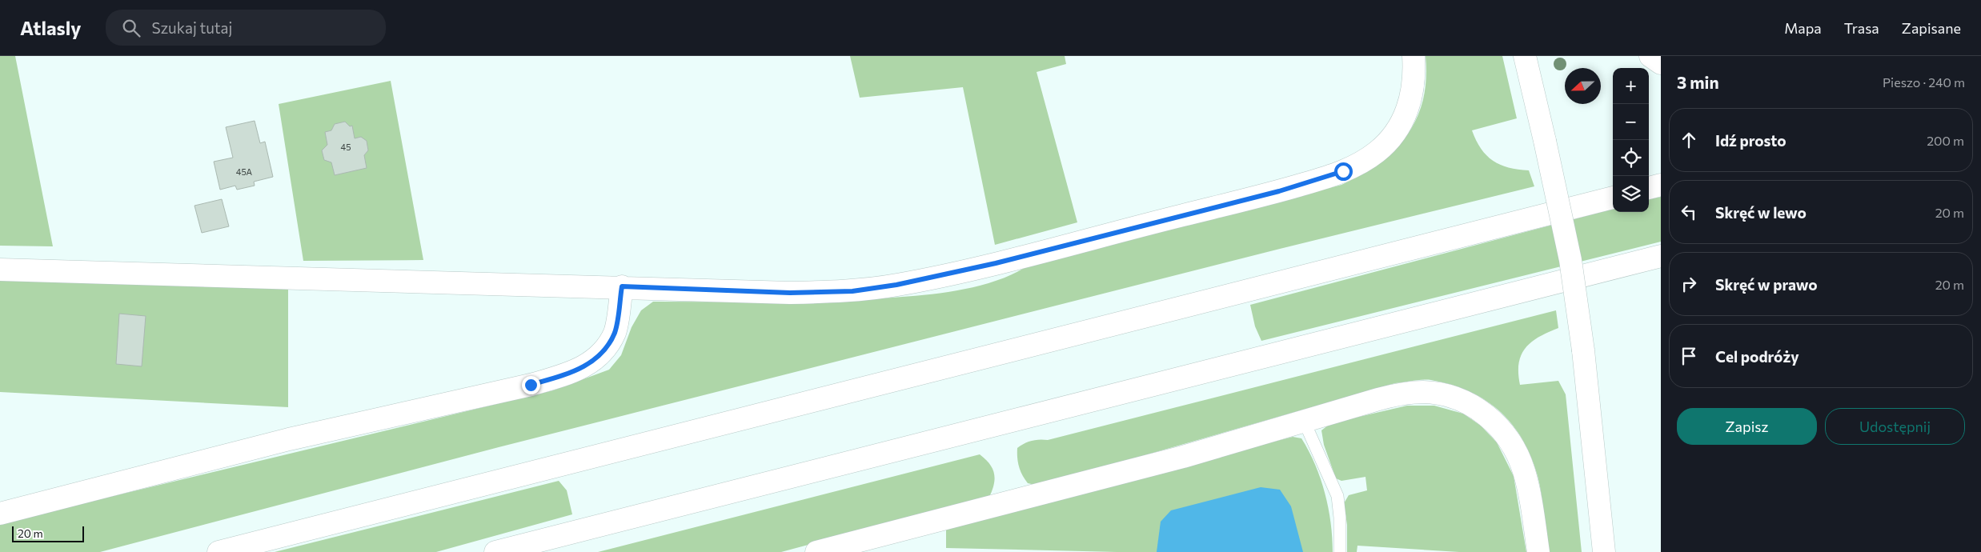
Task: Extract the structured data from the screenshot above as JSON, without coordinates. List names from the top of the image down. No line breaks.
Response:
{"house_numbers":["45","45A"],"scale_bar":"20 m","north":"left","page":{"header":"Atlasly","search":"Szukaj tutaj","nav":["Mapa","Trasa","Zapisane"],"heading":["3 min","Pieszo · 240 m"],"map_buttons":["+","−"],"list":[["Idź prosto","200 m"],["Skręć w lewo","20 m"],["Skręć w prawo","20 m"],"Cel podróży"],"buttons":["Zapisz","Udostępnij"],"scale":"20 m"}}
